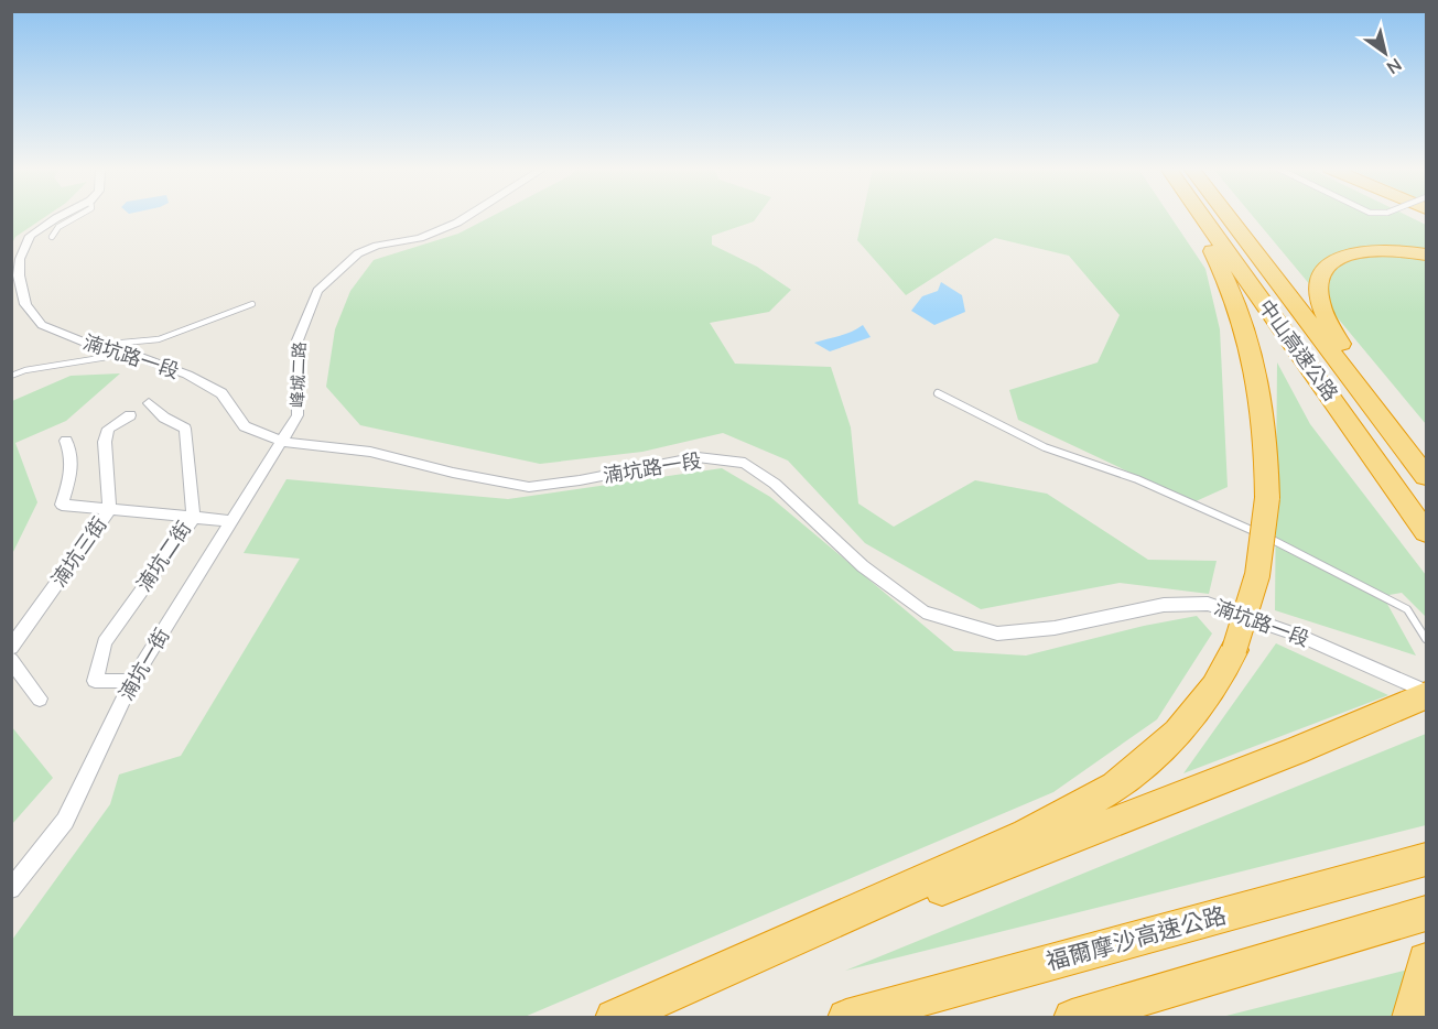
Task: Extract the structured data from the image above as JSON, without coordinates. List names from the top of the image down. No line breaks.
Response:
{"streets":{"highway":["中山高速公路","福爾摩沙高速公路"],"street":["湳坑路一段","峰城二路","湳坑三街","湳坑二街","湳坑一街"]},"crossings":[["湳坑路一段","峰城二路"],["湳坑路一段","湳坑一街"],["峰城二路","湳坑一街"],["湳坑二街","湳坑一街"]],"north":"bottom right"}
